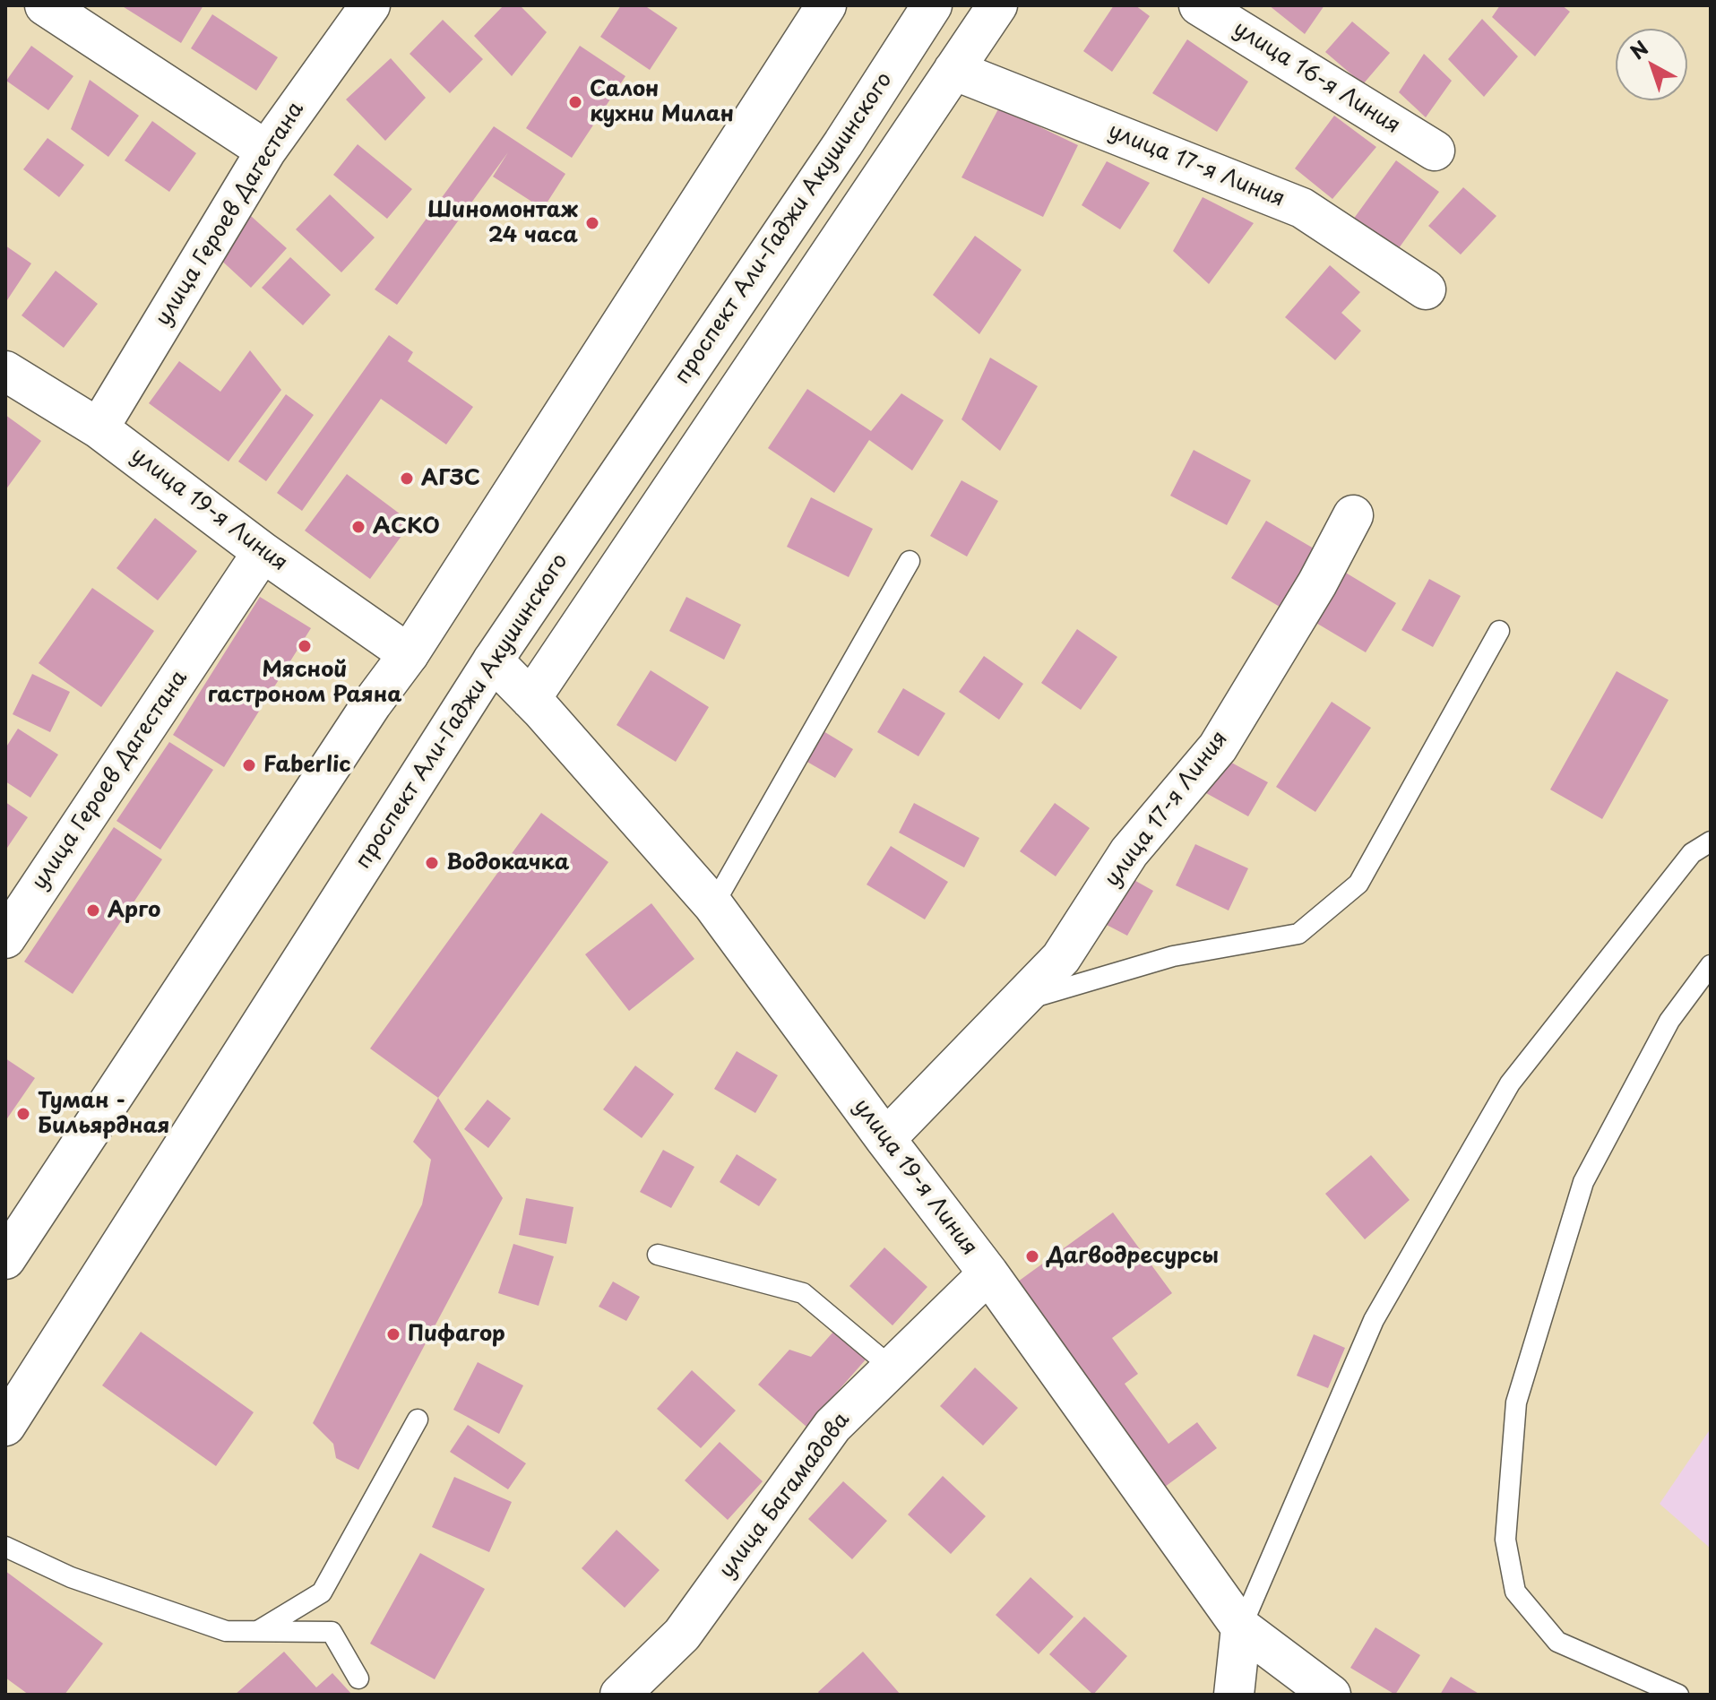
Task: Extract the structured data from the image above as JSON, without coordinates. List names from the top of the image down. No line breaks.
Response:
{"streets":{"street":["улица 16-я Линия","улица 17-я Линия","улица Героев Дагестана","проспект Али-Гаджи Акушинского","улица 19-я Линия","улица Багамадова"]},"crossings":[["улица 17-я Линия","улица 19-я Линия"],["улица Героев Дагестана","улица 19-я Линия"],["проспект Али-Гаджи Акушинского","улица 19-я Линия"],["улица 19-я Линия","улица Багамадова"]],"places":["Салон кухни Милан","Шиномонтаж 24 часа","АГЗС","АСКО","Мясной гастроном Раяна","Faberlic","Водокачка","Арго","Туман - Бильярдная","Дагводресурсы","Пифагор"],"north":"top left"}
